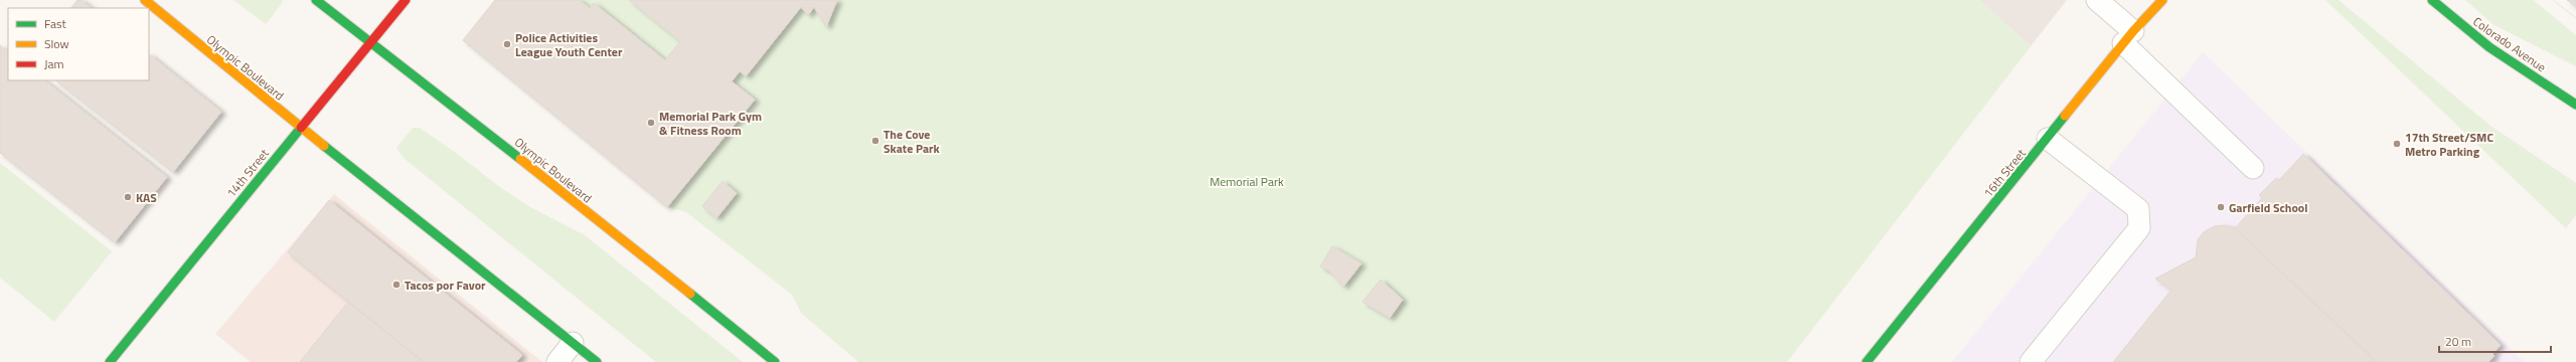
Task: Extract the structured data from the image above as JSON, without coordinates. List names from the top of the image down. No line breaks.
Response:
{"streets":{"main road":["Colorado Avenue","Olympic Boulevard","14th Street","16th Street"]},"crossings":[["Olympic Boulevard","14th Street"]],"parks":["Memorial Park"],"places":["Police Activities League Youth Center","Memorial Park Gym & Fitness Room","The Cove Skate Park","17th Street/SMC Metro Parking","KAS","Garfield School","Tacos por Favor"],"legend":["Fast","Slow","Jam"],"scale_bar":"20 m"}
